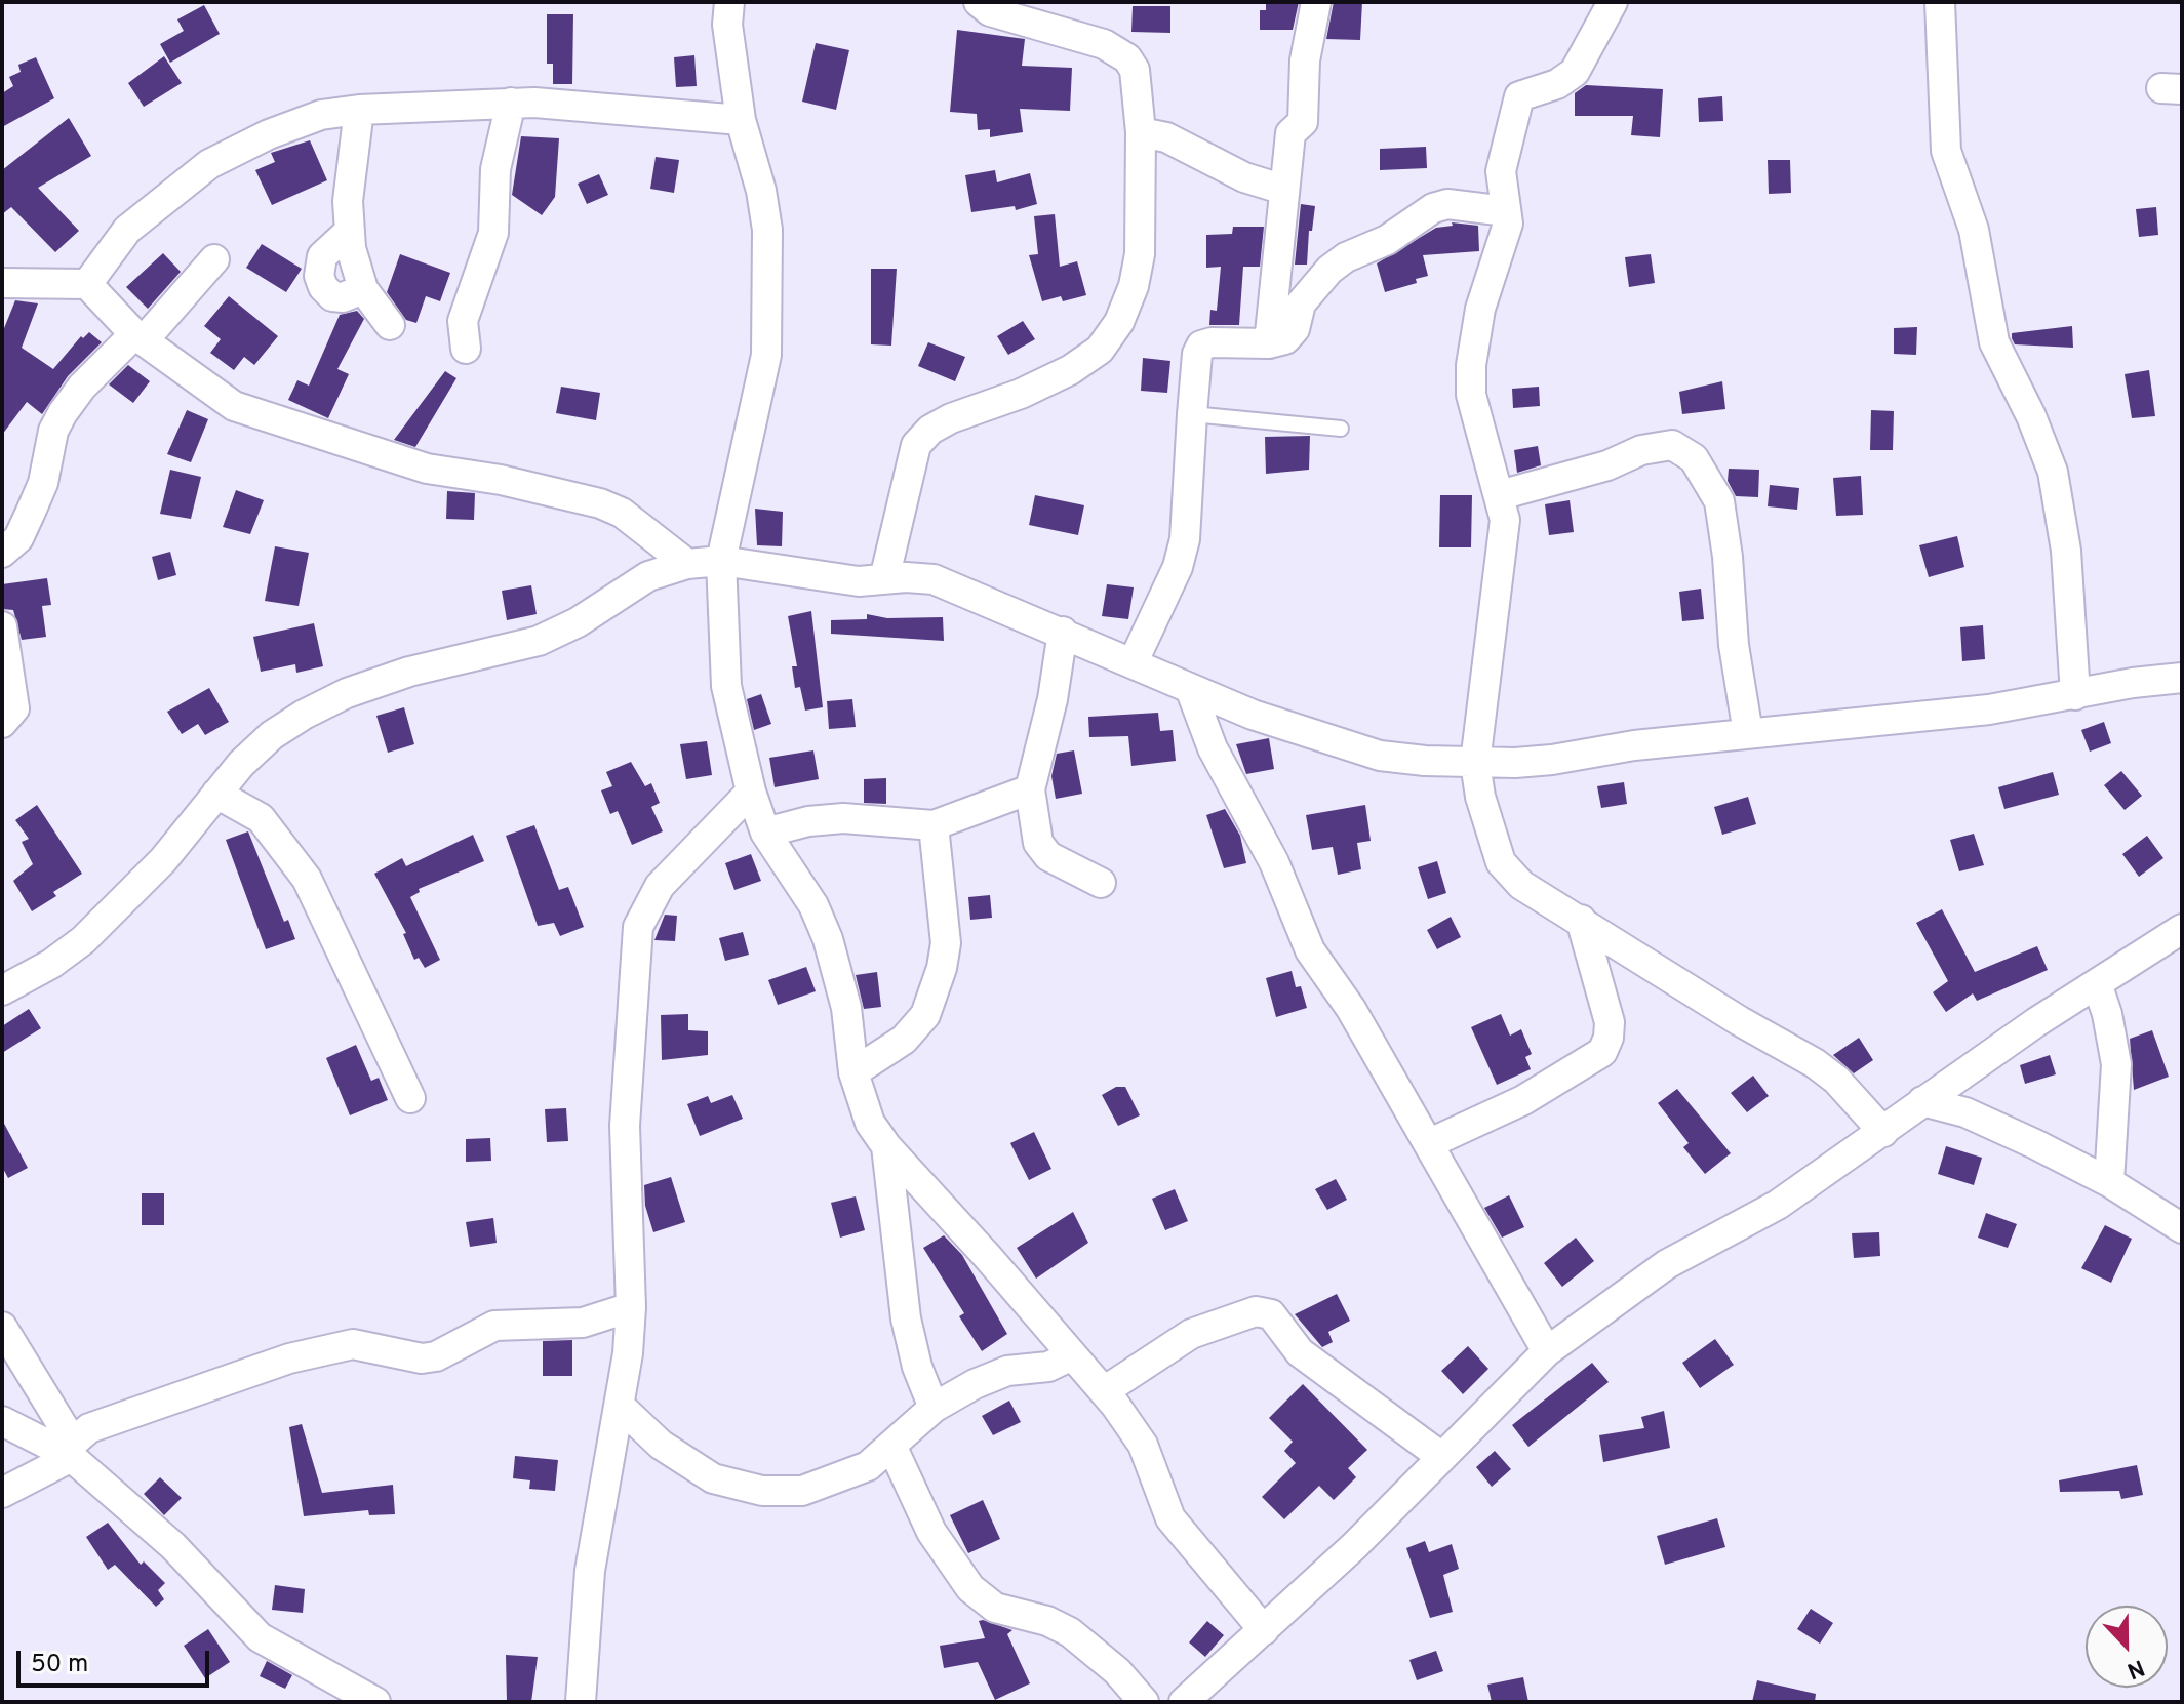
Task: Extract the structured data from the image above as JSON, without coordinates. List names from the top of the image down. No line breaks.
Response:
{"scale_bar":"50 m","north":"bottom"}
